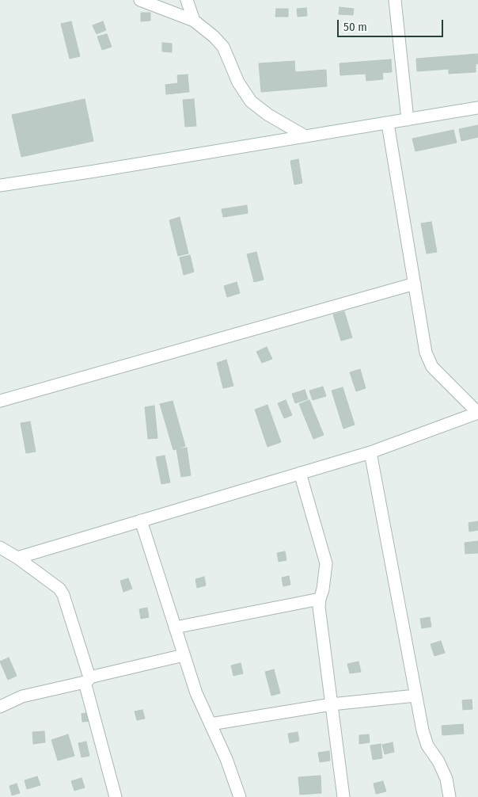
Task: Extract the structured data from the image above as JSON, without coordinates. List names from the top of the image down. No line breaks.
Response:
{"scale_bar":"50 m"}
